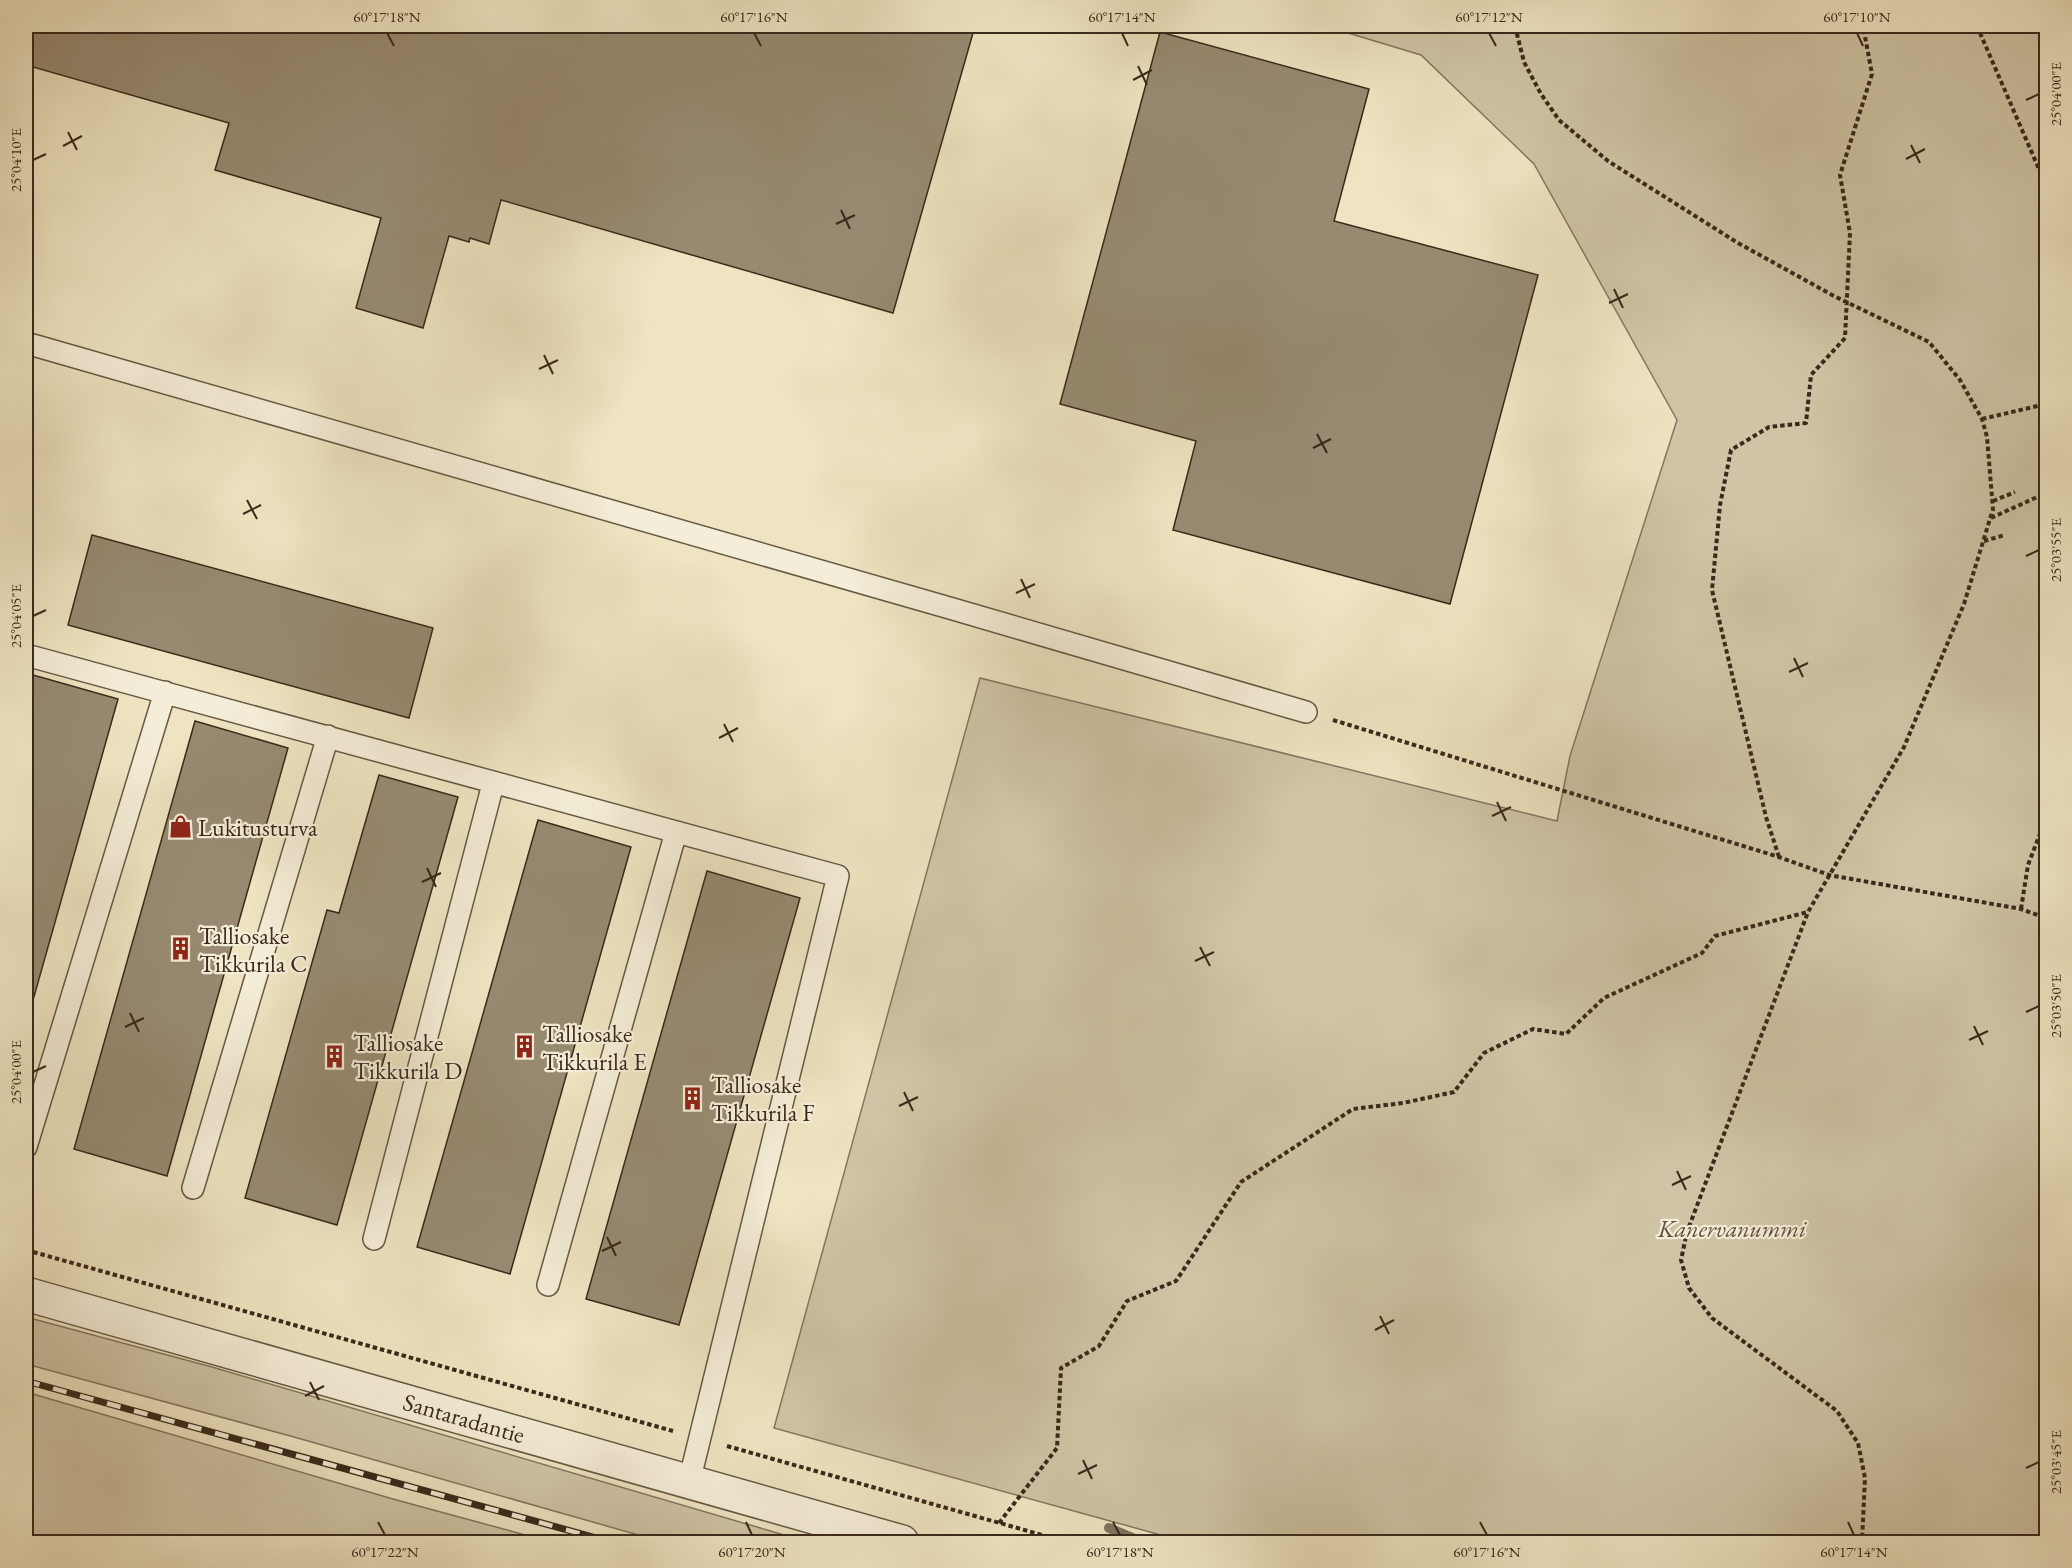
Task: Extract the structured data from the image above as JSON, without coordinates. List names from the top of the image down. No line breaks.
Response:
{"streets":{"street":["Santaradantie"]},"parks":["Kanervanummi"],"places":{"shop":["Lukitusturva"],"building":["Talliosake Tikkurila C","Talliosake Tikkurila E","Talliosake Tikkurila D","Talliosake Tikkurila F"]},"coordinates":["60°17'18\"N","60°17'16\"N","60°17'14\"N","60°17'12\"N","60°17'10\"N","25°04'00\"E","25°04'10\"E","25°03'55\"E","25°04'05\"E","25°03'50\"E","25°03'45\"E","60°17'22\"N","60°17'20\"N"]}
